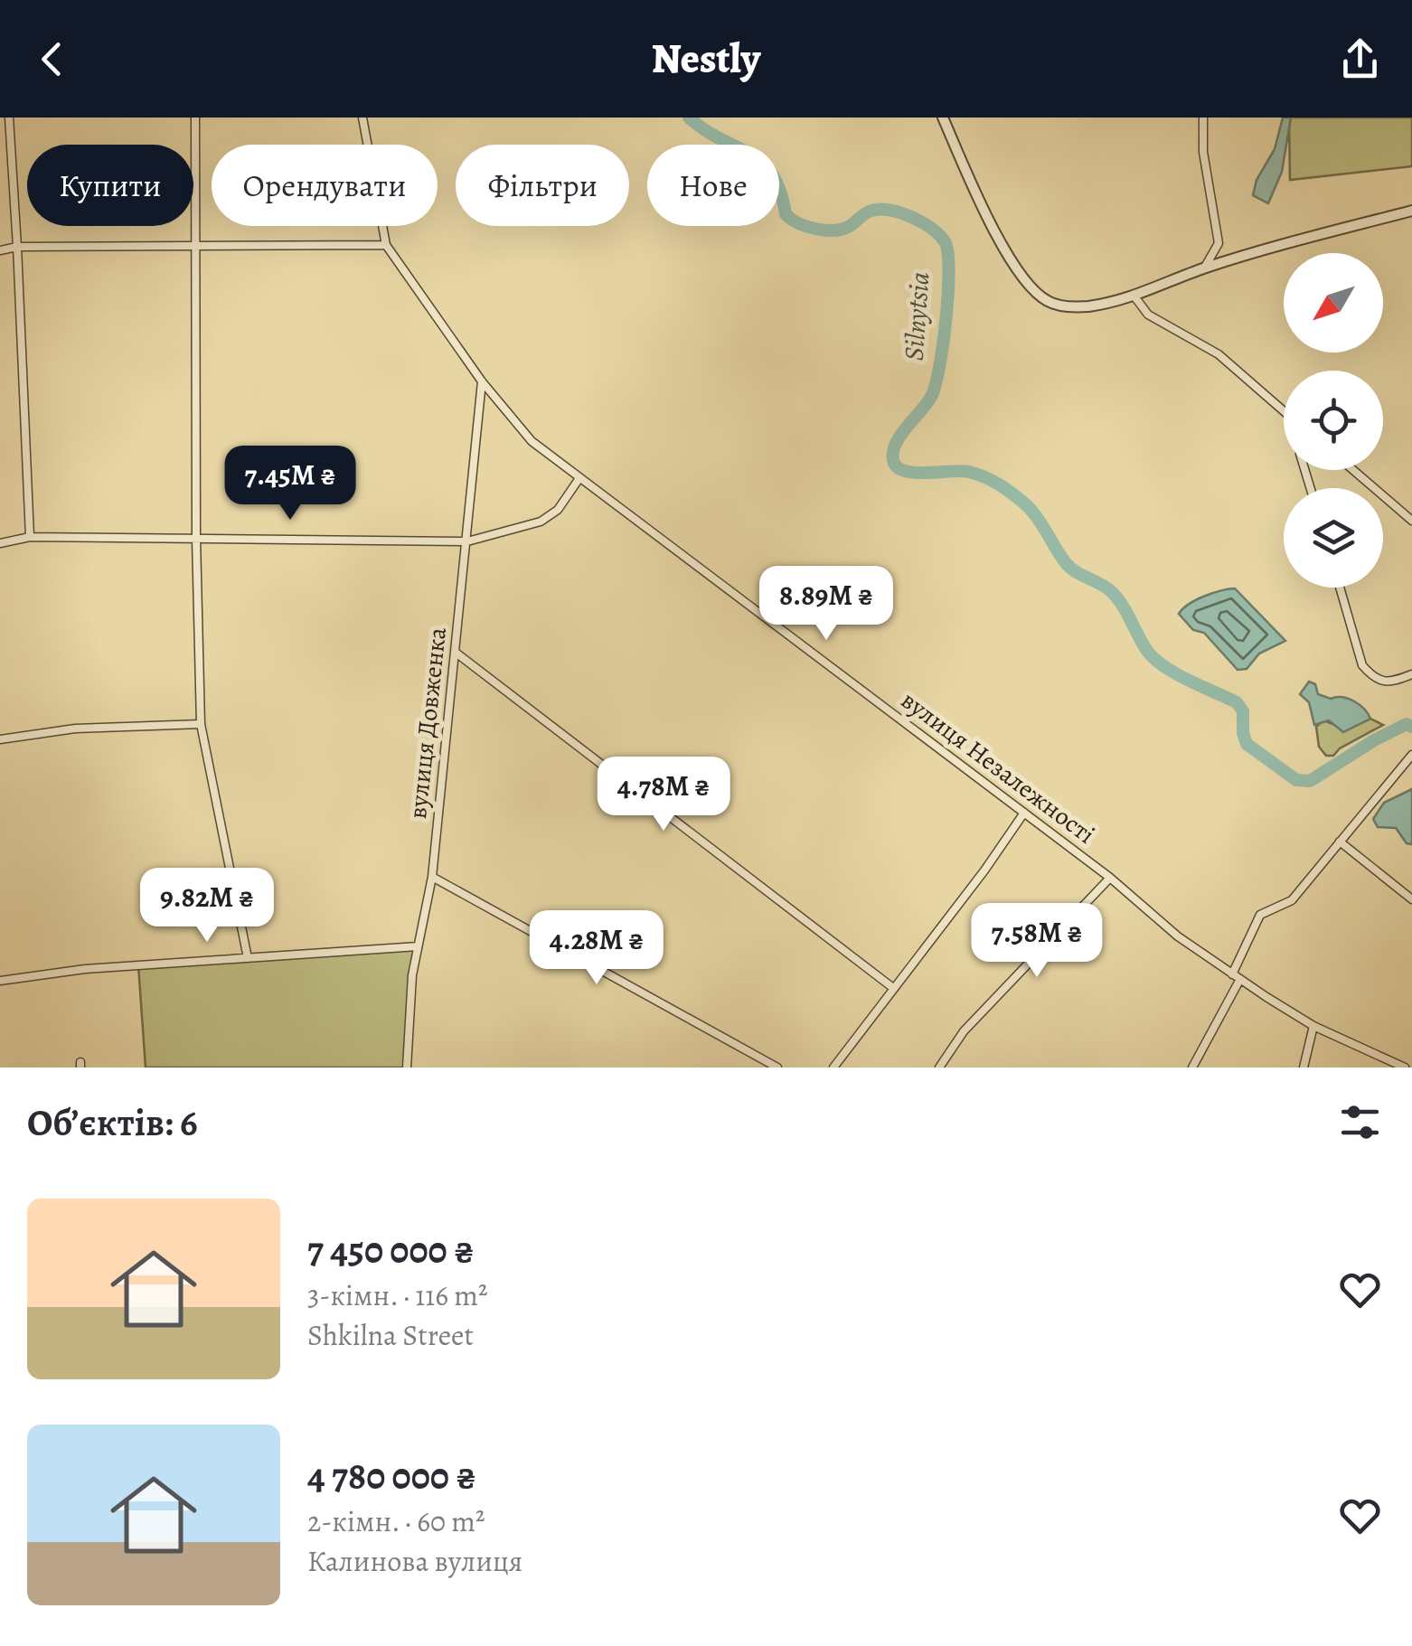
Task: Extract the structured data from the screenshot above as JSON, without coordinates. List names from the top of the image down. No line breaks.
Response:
{"streets":{"street":["вулиця Довженка","вулиця Незалежності"]},"crossings":[["вулиця Довженка","вулиця Незалежності"]],"water":["Silnytsia"],"north":"bottom left","page":{"header":"Nestly","chip":["Купити","Орендувати","Фільтри","Нове"],"price":["7.45M ₴","8.89M ₴","4.78M ₴","9.82M ₴","7.58M ₴","4.28M ₴"],"heading":"Об’єктів: 6","list":[{"name":"7 450 000 ₴","note":"3-кімн. · 116 m² · Shkilna Street"},{"name":"4 780 000 ₴","note":"2-кімн. · 60 m² · Калинова вулиця"}]}}
